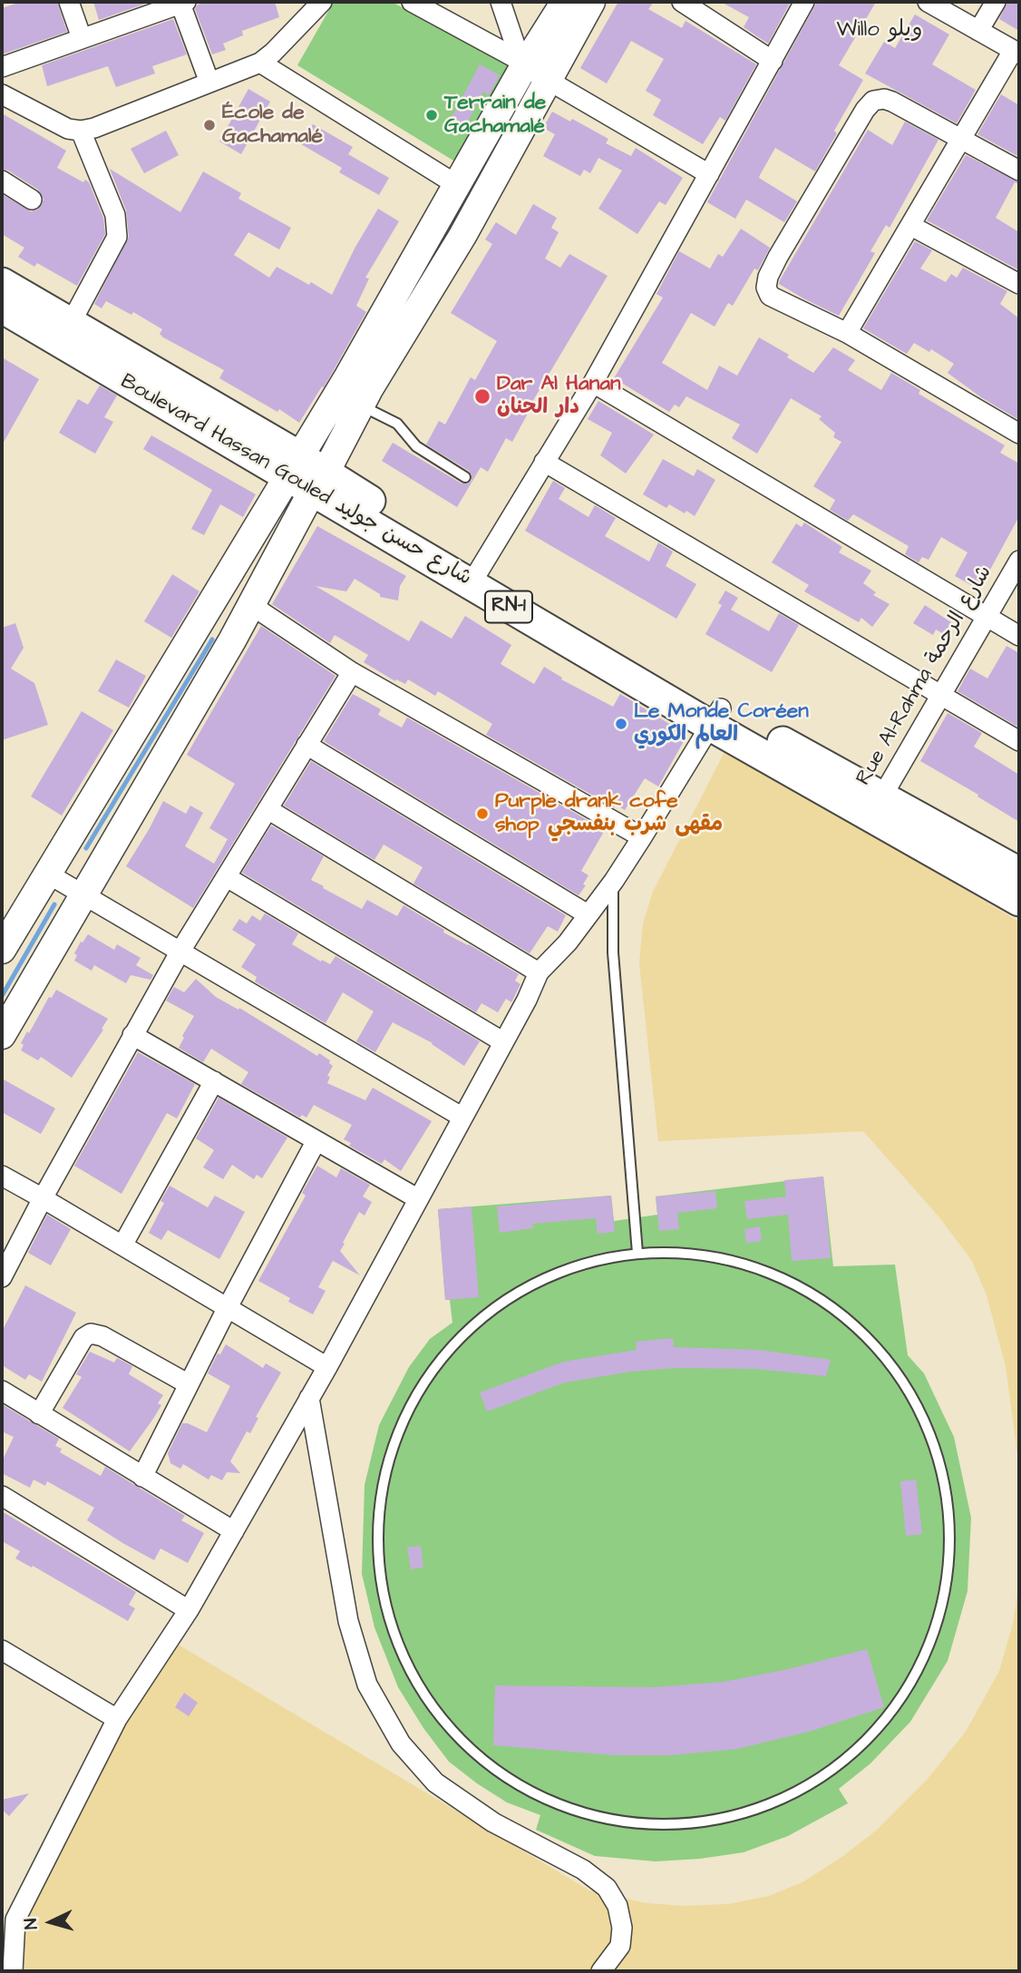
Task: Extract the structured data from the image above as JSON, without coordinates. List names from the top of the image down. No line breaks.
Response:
{"streets":{"main road":["Boulevard Hassan Gouled شارع حسن جوليد","RN-1"],"street":["Rue Al-Rahma شارع الرحمة"]},"crossings":[["Boulevard Hassan Gouled شارع حسن جوليد","Rue Al-Rahma شارع الرحمة"]],"districts":["Willo ويلو"],"places":["Terrain de Gachamalé","École de Gachamalé","Dar Al Hanan دار الحنان","Le Monde Coréen العالم الكوري","Purple drank cofe shop مقهى شرب بنفسجي"],"north":"left"}
